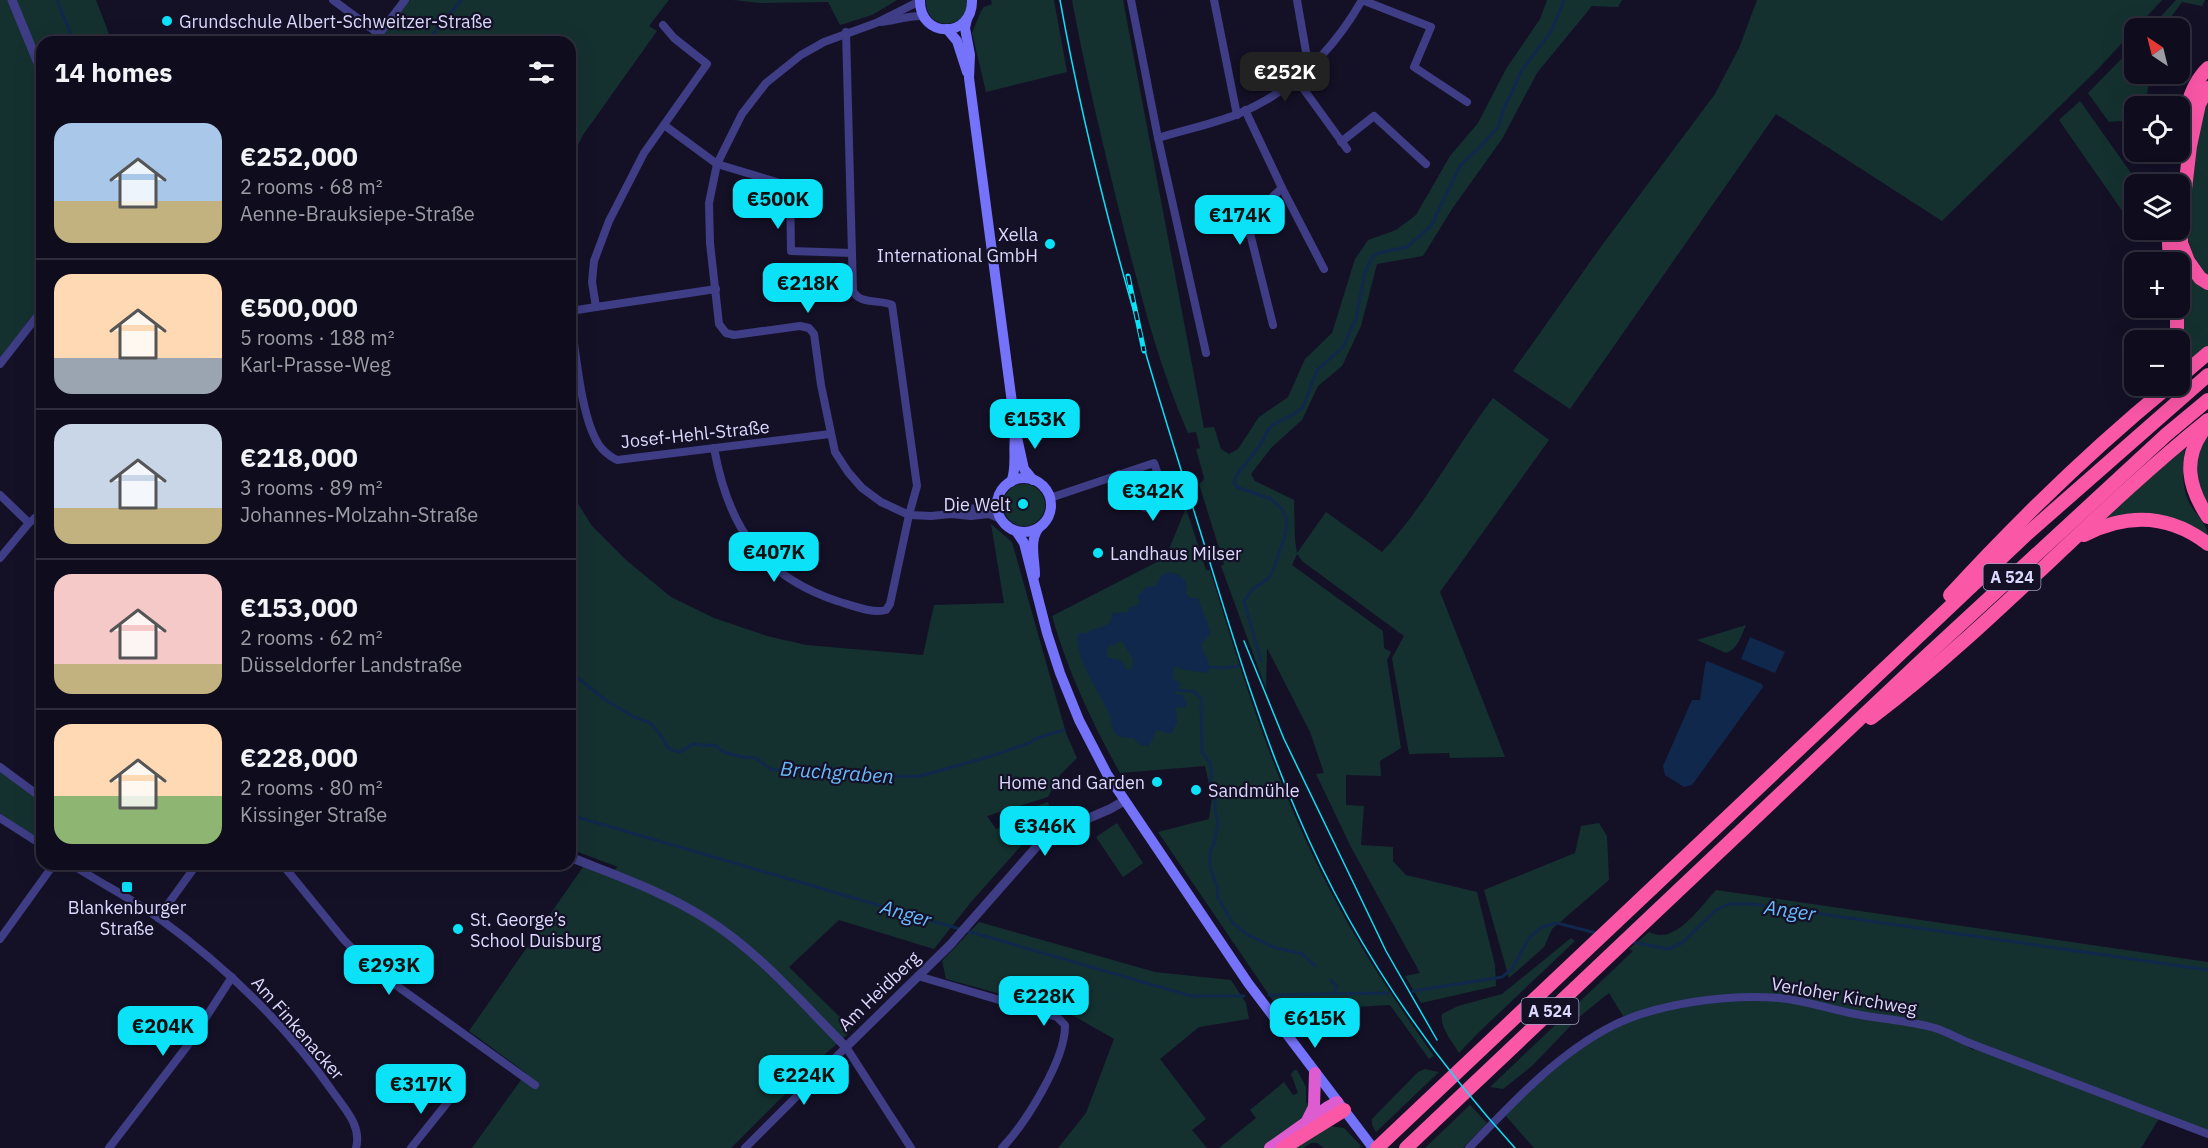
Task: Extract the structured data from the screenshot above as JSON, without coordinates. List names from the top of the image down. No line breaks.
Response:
{"streets":{"highway":["A 524"],"street":["Josef-Hehl-Straße","Am Heidberg","Verloher Kirchweg","Am Finkenacker"]},"water":["Bruchgraben","Anger"],"places":{"other":["Grundschule Albert-Schweitzer-Straße","Xella International GmbH","Die Welt","Landhaus Milser","Home and Garden","Sandmühle","St. George’s School Duisburg"],"transit":["Blankenburger Straße"]},"north":"top left","page":{"map_buttons":["+","−"],"heading":"14 homes","price":["€252K","€500K","€174K","€218K","€153K","€342K","€407K","€346K","€293K","€228K","€615K","€204K","€224K","€317K"],"list":[{"name":"€252,000","note":"2 rooms · 68 m² · Aenne-Brauksiepe-Straße"},{"name":"€500,000","note":"5 rooms · 188 m² · Karl-Prasse-Weg"},{"name":"€218,000","note":"3 rooms · 89 m² · Johannes-Molzahn-Straße"},{"name":"€153,000","note":"2 rooms · 62 m² · Düsseldorfer Landstraße"},{"name":"€228,000","note":"2 rooms · 80 m² · Kissinger Straße"}]}}
